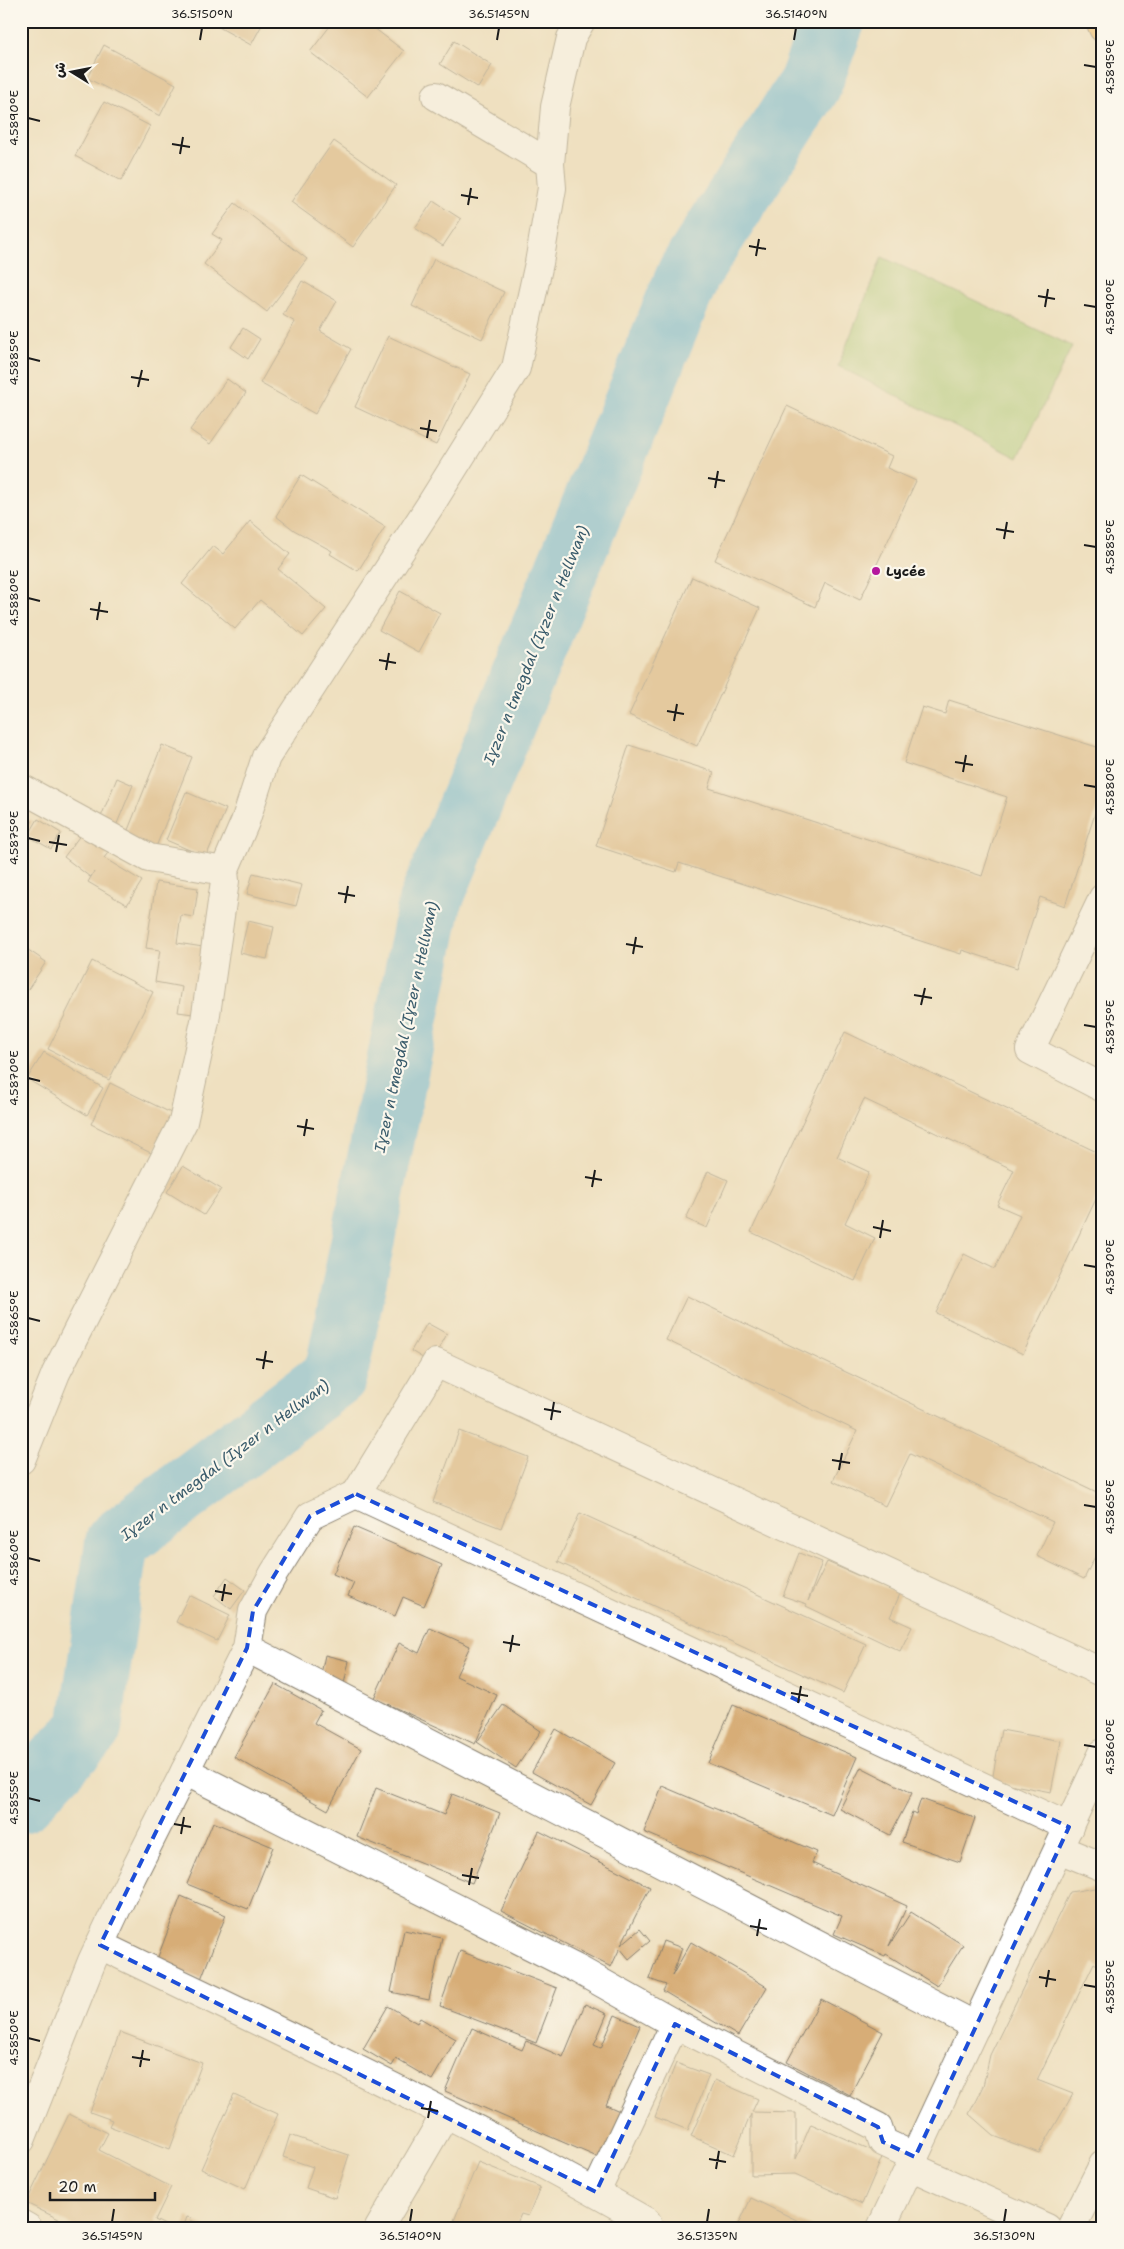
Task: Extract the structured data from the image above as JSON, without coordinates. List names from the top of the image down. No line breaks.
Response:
{"water":["Iɣzer n tmegdal (Iɣzer n Hellwan)"],"places":["Lycée"],"scale_bar":"20 m","north":"left","coordinates":["36.5150°N","36.5145°N","36.5140°N","4.5895°E","4.5890°E","4.5885°E","4.5880°E","4.5875°E","4.5870°E","4.5865°E","4.5860°E","4.5855°E","4.5850°E","36.5135°N","36.5130°N"]}
